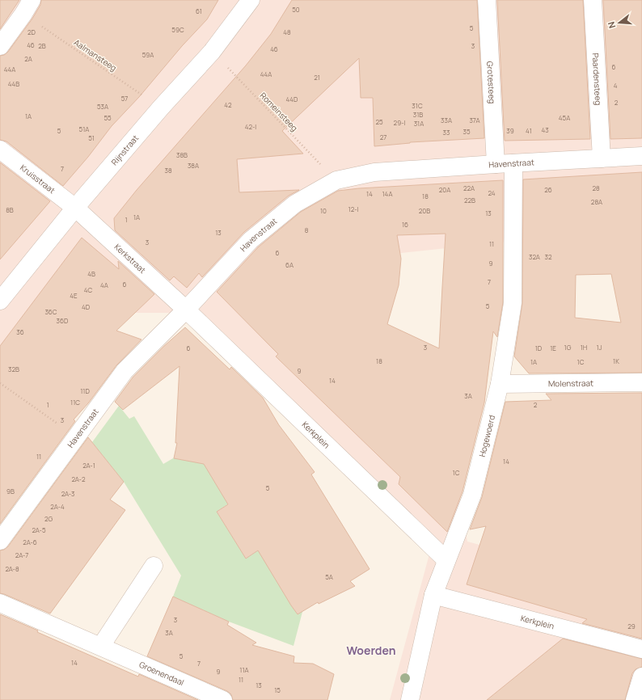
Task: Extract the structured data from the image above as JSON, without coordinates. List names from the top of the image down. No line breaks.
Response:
{"streets":{"street":["Paardensteeg","Grotesteeg","Rijnstraat","Havenstraat","Kruisstraat","Kerkstraat","Molenstraat","Kerkplein","Hogewoerd","Groenendaal"],"path":["Aalmansteeg","Romeinsteeg"]},"crossings":[["Aalmansteeg","Rijnstraat"],["Paardensteeg","Havenstraat"],["Grotesteeg","Havenstraat"],["Romeinsteeg","Rijnstraat"],["Romeinsteeg","Havenstraat"],["Rijnstraat","Kruisstraat"],["Rijnstraat","Kerkstraat"],["Havenstraat","Kerkstraat"],["Havenstraat","Kerkplein"],["Havenstraat","Hogewoerd"],["Kruisstraat","Kerkstraat"],["Kerkstraat","Kerkplein"],["Molenstraat","Hogewoerd"],["Kerkplein","Hogewoerd"]],"districts":["Woerden"],"house_numbers":["50","61","5","59C","2D","48","46","2B","3","46","59A","2A","6","44A","44A","21","44B","4","57","44D","2","42","31C","53A","31B","1A","55","45A","33A","37A","25","29-I","31A","42-I","51A","43","5","39","41","35","33","27","51","38B","38A","7","38","22A","28","20A","26","24","14","14A","18","22B","28A","12-I","8B","10","20B","13","1A","1","16","8","13","3","11","6","32A","32","9","6A","4B","7","6","4A","4C","4E","5","4D","36C","36D","36","3","1G","1H","1J","6","1D","1E","18","1K","1A","1C","32B","9","14","11D","3A","11C","1","2","3","11","14","2A-1","1C","2A-2","5","9B","2A-3","2A-4","2G","2A-5","2A-6","2A-7","2A-8","5A","3","29","3A","5","14","7","11A","9","11","13","15"],"north":"left"}
